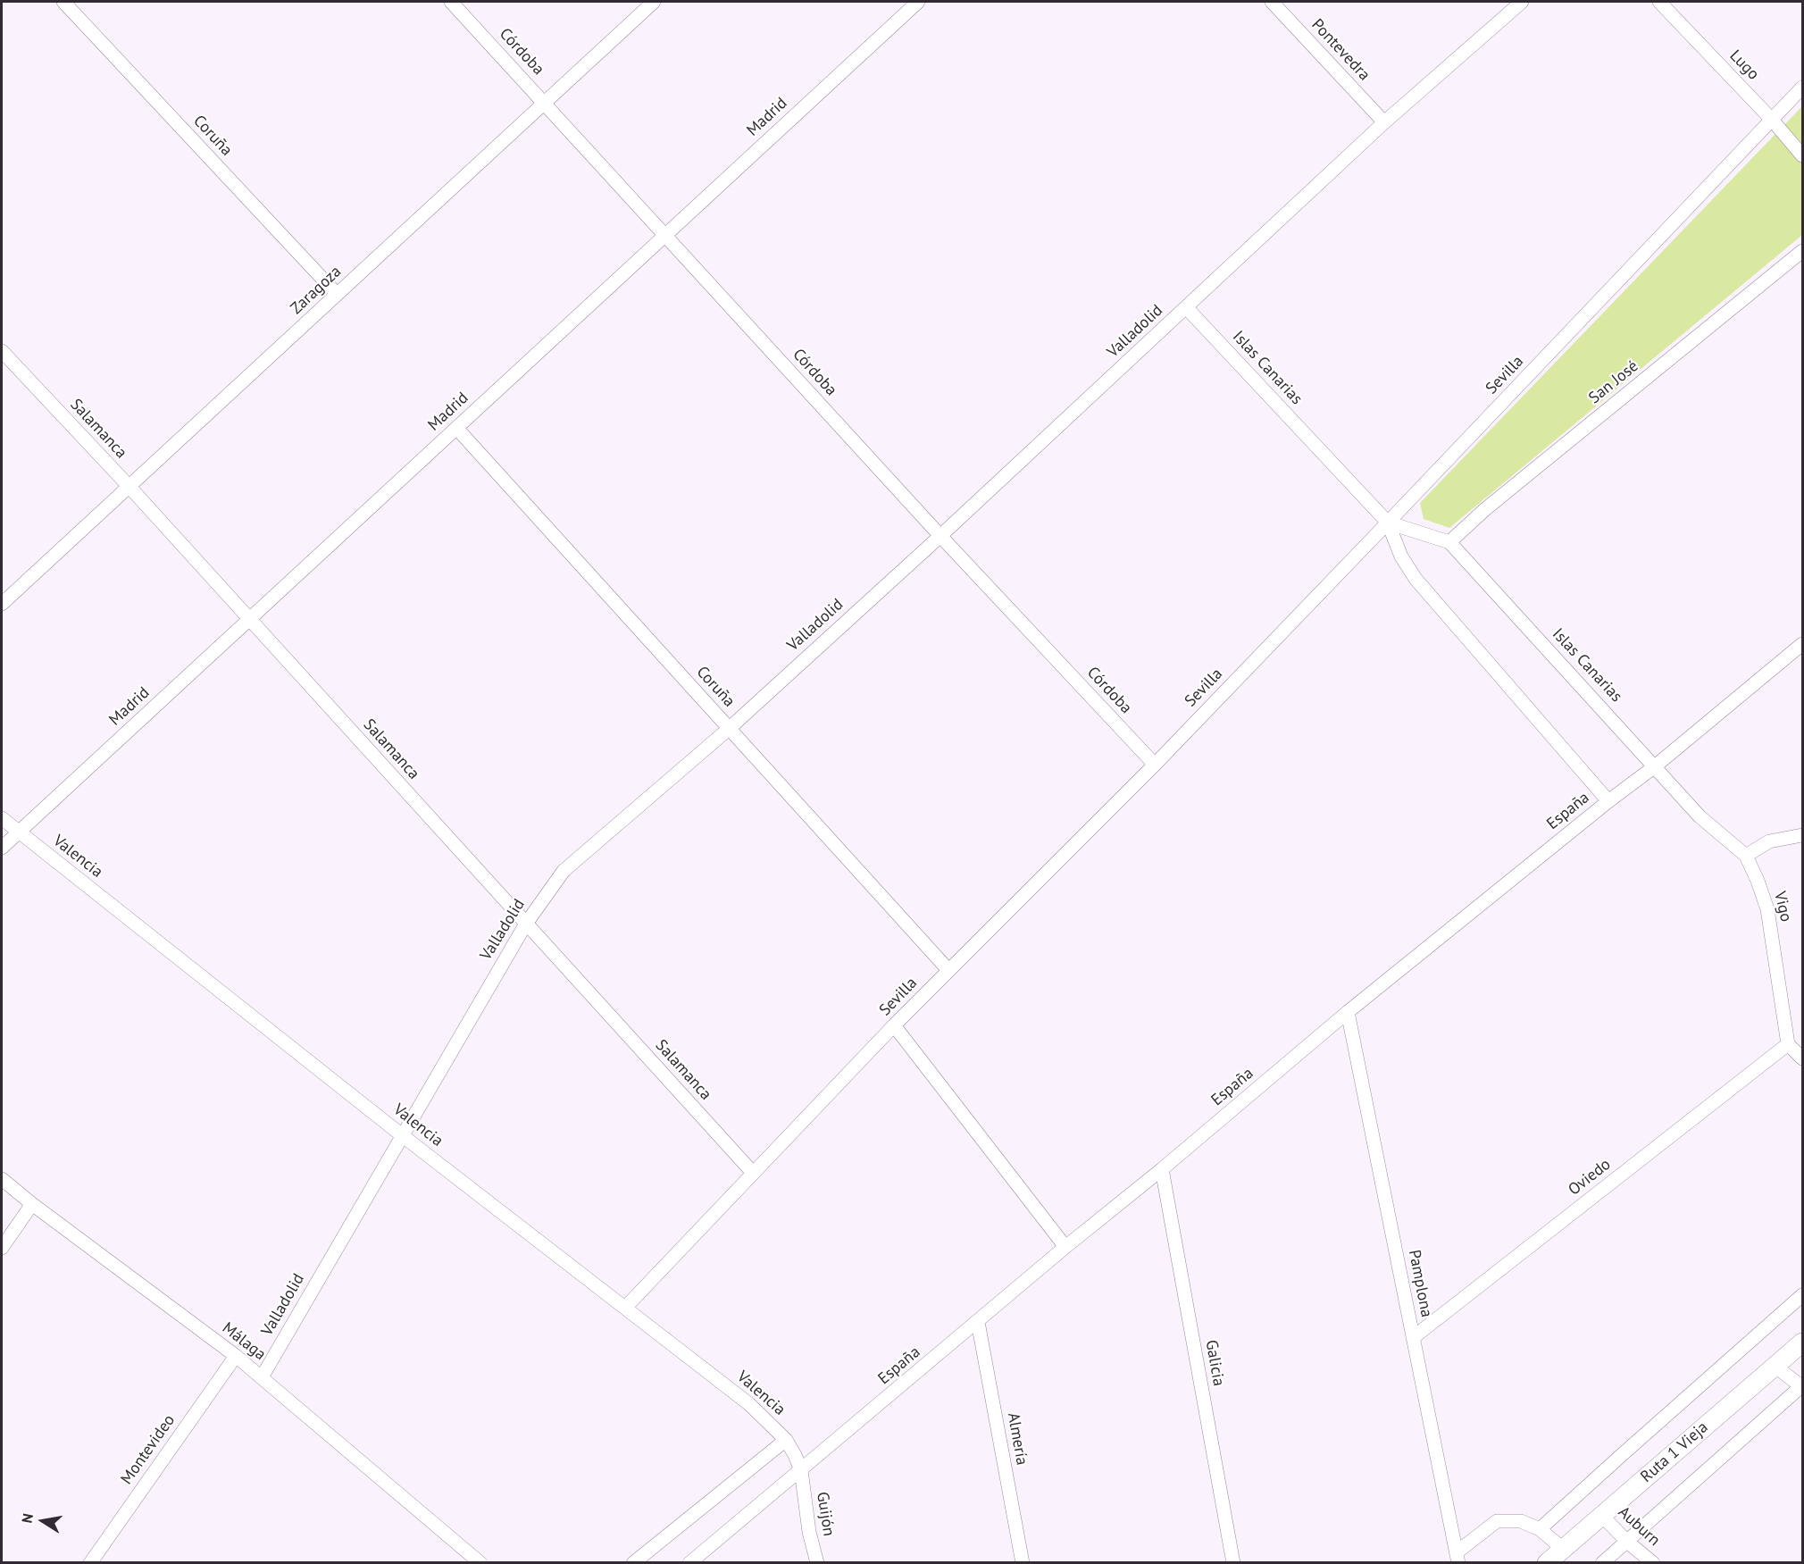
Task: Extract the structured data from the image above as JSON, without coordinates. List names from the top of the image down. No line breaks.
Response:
{"streets":{"street":["Pontevedra","Córdoba","Lugo","Madrid","Coruña","Zaragoza","Valladolid","Islas Canarias","Sevilla","San José","Salamanca","España","Valencia","Vigo","Oviedo","Pamplona","Málaga","Galicia","Almería","Montevideo","Ruta 1 Vieja","Guijón","Auburn"]},"crossings":[["Pontevedra","Valladolid"],["Córdoba","Madrid"],["Córdoba","Zaragoza"],["Córdoba","Valladolid"],["Córdoba","Sevilla"],["Lugo","Sevilla"],["Madrid","Coruña"],["Madrid","Salamanca"],["Madrid","Valencia"],["Coruña","Zaragoza"],["Coruña","Valladolid"],["Coruña","Sevilla"],["Zaragoza","Salamanca"],["Valladolid","Islas Canarias"],["Valladolid","Salamanca"],["Valladolid","Valencia"],["Valladolid","Málaga"],["Islas Canarias","Sevilla"],["Islas Canarias","San José"],["Islas Canarias","España"],["Islas Canarias","Vigo"],["Sevilla","Salamanca"],["Sevilla","Valencia"],["España","Valencia"],["España","Pamplona"],["España","Galicia"],["España","Almería"],["España","Guijón"],["Valencia","Guijón"],["Vigo","Oviedo"],["Oviedo","Pamplona"],["Málaga","Montevideo"],["Ruta 1 Vieja","Auburn"]],"north":"left"}
